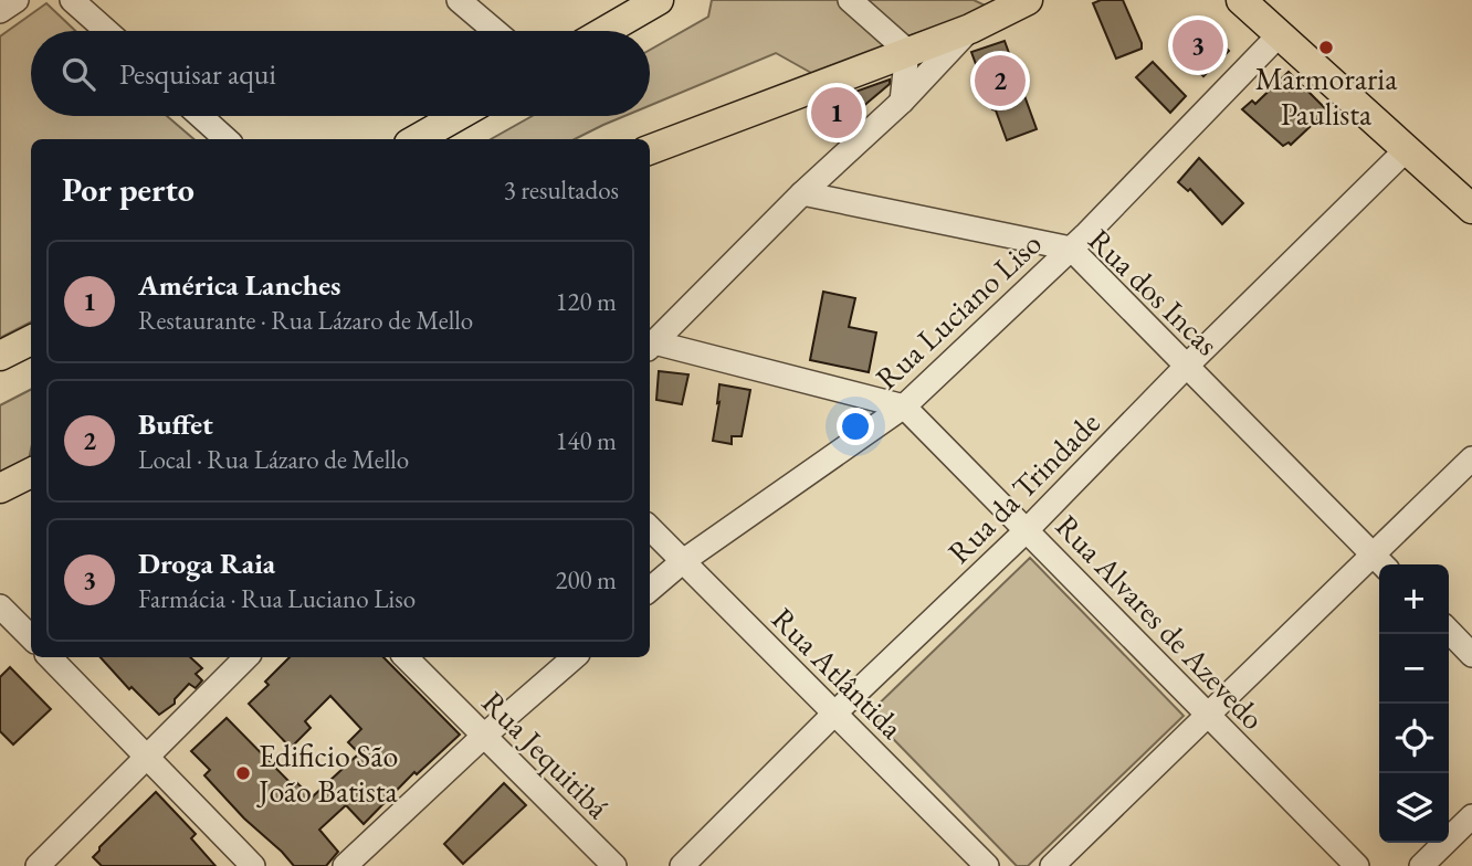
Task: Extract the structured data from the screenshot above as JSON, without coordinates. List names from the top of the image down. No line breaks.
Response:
{"streets":{"street":["Rua dos Incas","Rua Luciano Liso","Rua da Trindade","Rua Alvares de Azevedo","Rua Atlântida","Rua Jequitibá"]},"crossings":[["Rua dos Incas","Rua Luciano Liso"],["Rua dos Incas","Rua da Trindade"],["Rua Luciano Liso","Rua Alvares de Azevedo"],["Rua Luciano Liso","Rua Atlântida"],["Rua da Trindade","Rua Alvares de Azevedo"],["Rua da Trindade","Rua Atlântida"]],"places":["Marmoraria Paulista","Edificio São João Batista"],"page":{"pins":["3","2","1"],"search":"Pesquisar aqui","heading":["Por perto","3 resultados"],"list":[{"mark":"1","name":"América Lanches","note":"Restaurante · Rua Lázaro de Mello","value":"120 m"},{"mark":"2","name":"Buffet","note":"Local · Rua Lázaro de Mello","value":"140 m"},{"mark":"3","name":"Droga Raia","note":"Farmácia · Rua Luciano Liso","value":"200 m"}],"map_buttons":["+","−"]}}
